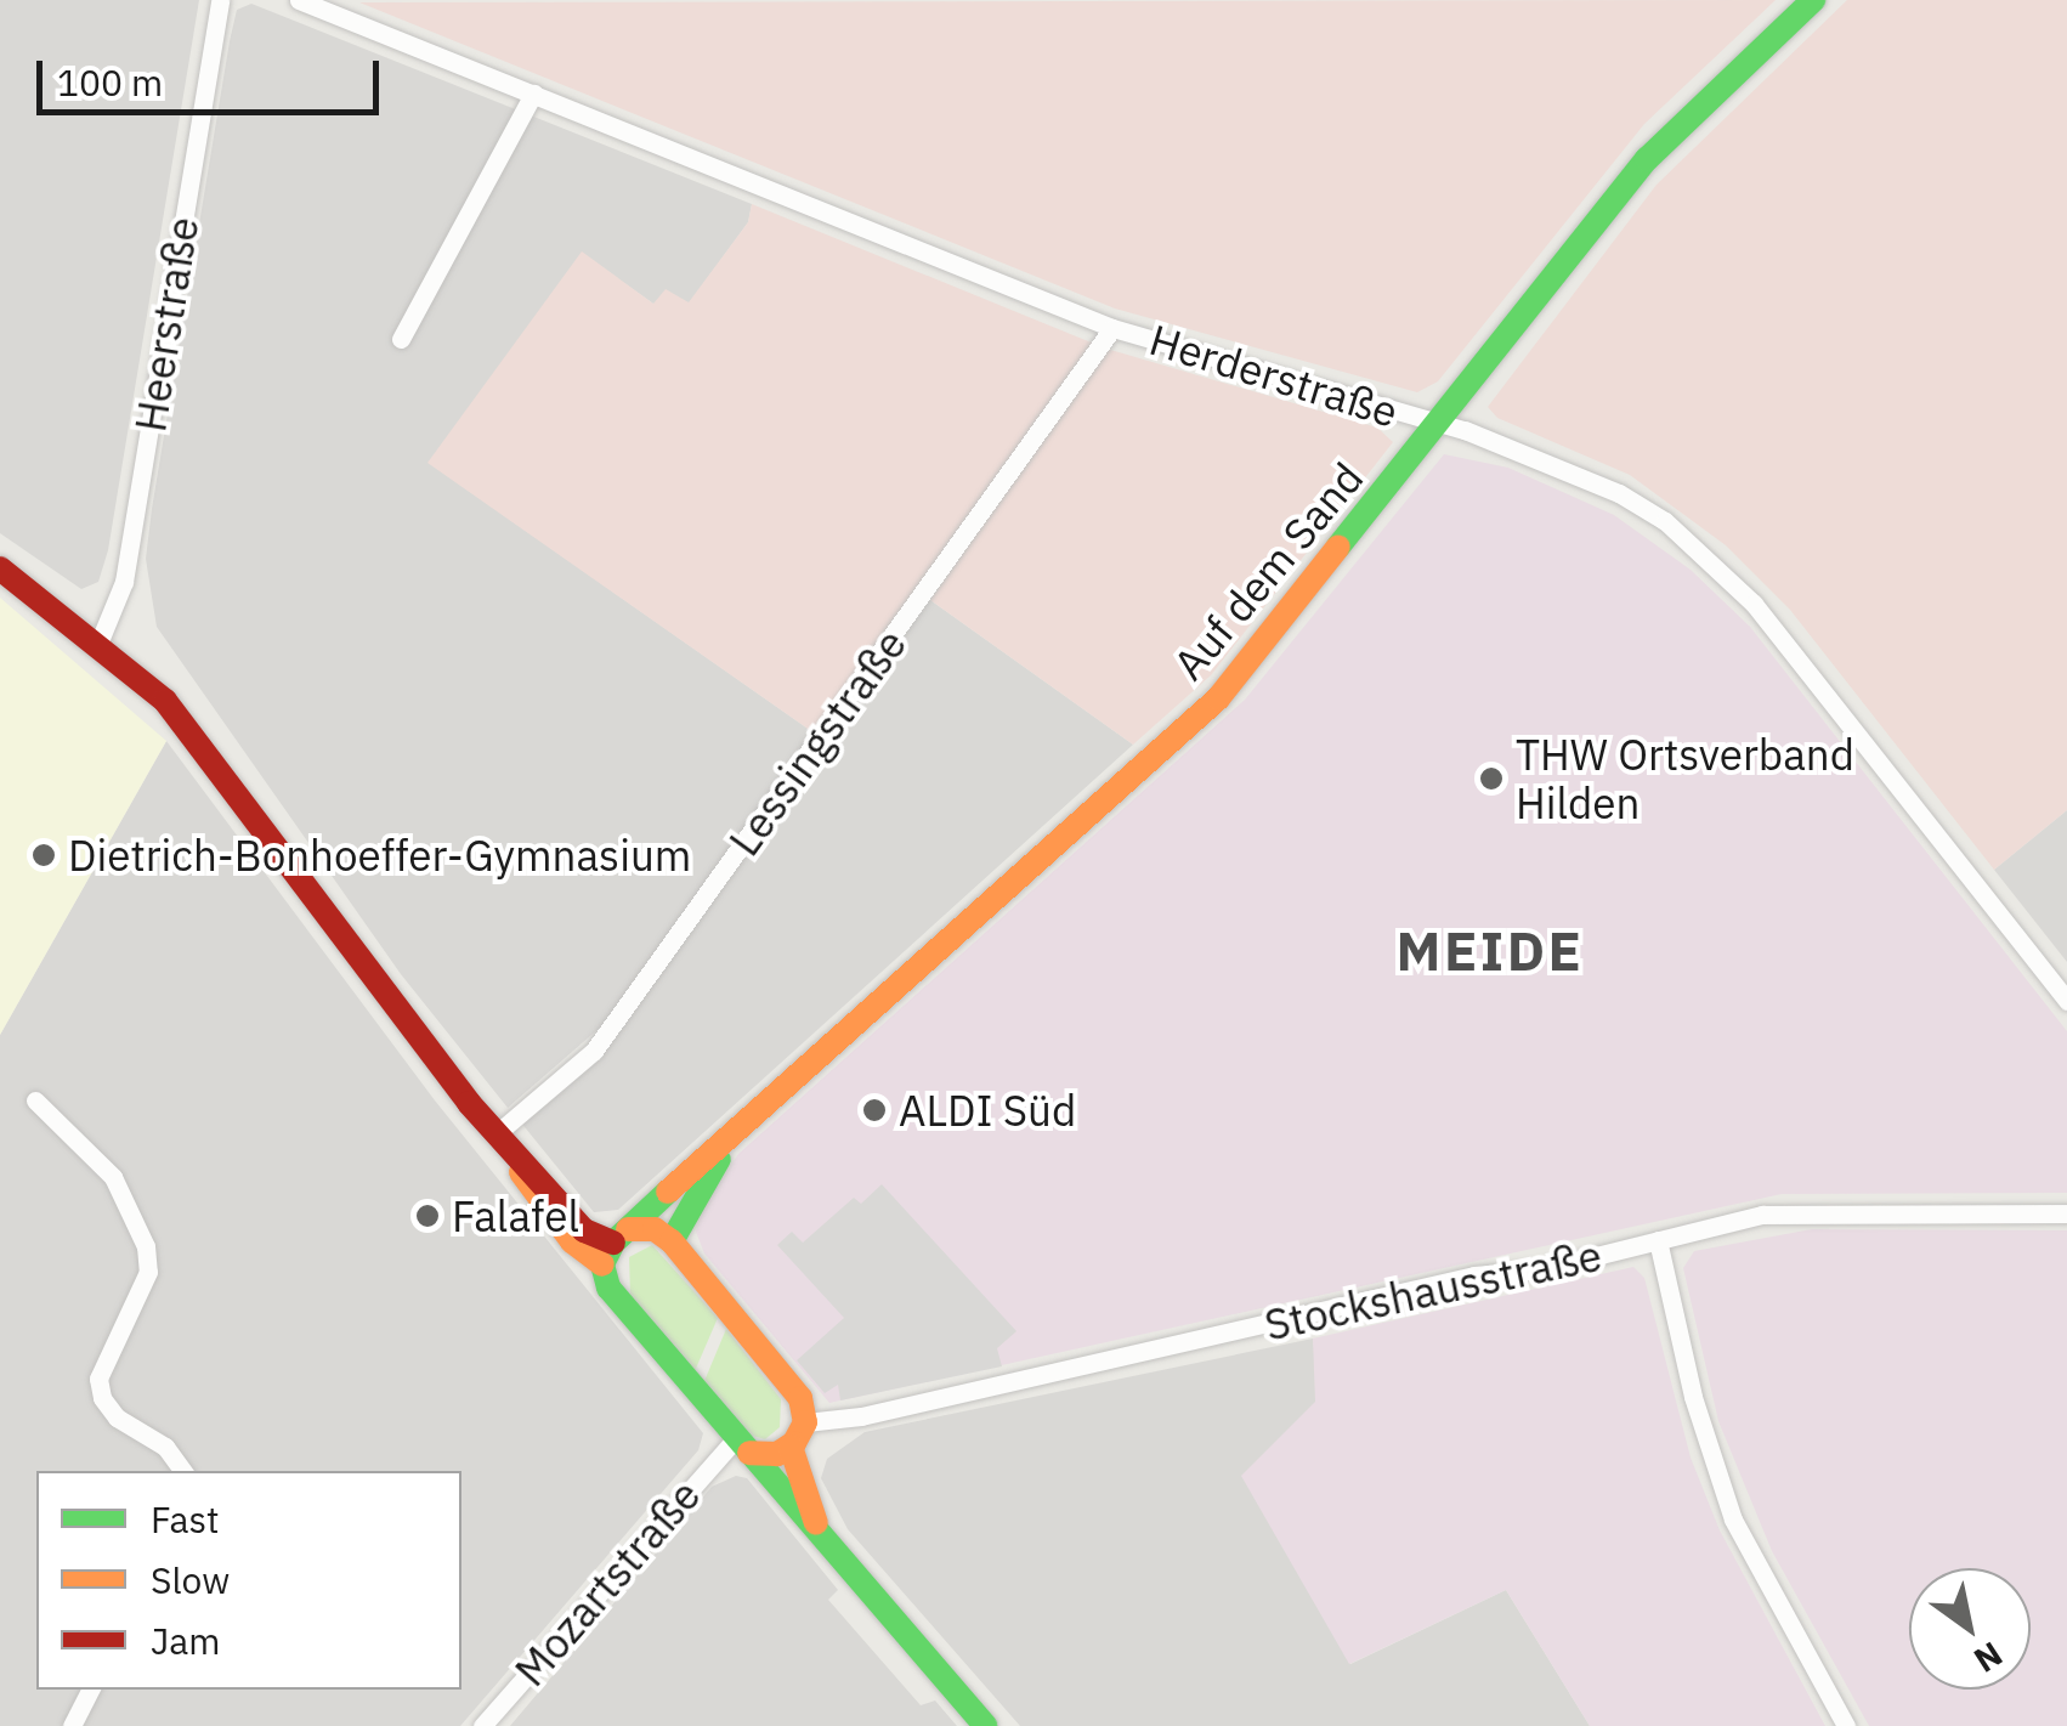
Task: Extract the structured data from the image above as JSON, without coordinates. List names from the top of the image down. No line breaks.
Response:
{"streets":{"street":["Heerstraße","Herderstraße","Auf dem Sand","Lessingstraße","Stockshausstraße","Mozartstraße"]},"crossings":[["Herderstraße","Auf dem Sand"],["Herderstraße","Lessingstraße"]],"districts":["MEIDE"],"places":["THW Ortsverband Hilden","Dietrich-Bonhoeffer-Gymnasium","ALDI Süd","Falafel"],"legend":["Fast","Slow","Jam"],"scale_bar":"100 m","north":"bottom right"}
